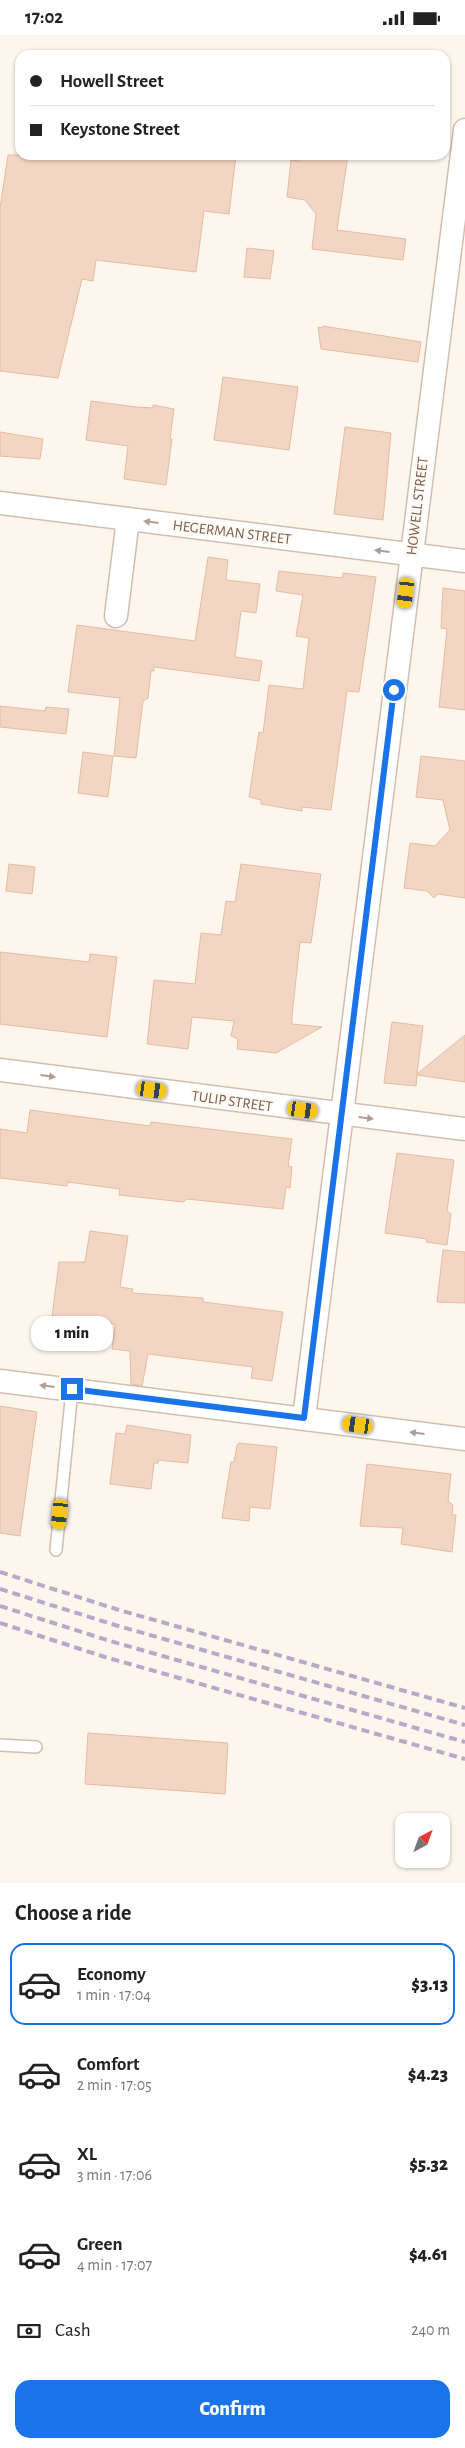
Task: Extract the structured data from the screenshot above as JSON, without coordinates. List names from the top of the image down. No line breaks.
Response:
{"streets":{"street":["HOWELL STREET","HEGERMAN STREET","TULIP STREET"]},"crossings":[["HOWELL STREET","HEGERMAN STREET"],["HOWELL STREET","TULIP STREET"]],"one_way":["HEGERMAN STREET","TULIP STREET"],"north":"top right","page":{"status":"17:02","banner":["Howell Street","Keystone Street"],"bubble":"1 min","heading":"Choose a ride","list":[{"name":"Economy","note":"1 min · 17:04","value":"$3.13"},{"name":"Comfort","note":"2 min · 17:05","value":"$4.23"},{"name":"XL","note":"3 min · 17:06","value":"$5.32"},{"name":"Green","note":"4 min · 17:07","value":"$4.61"}],"pay":["Cash","240 m"],"buttons":"Confirm"}}
